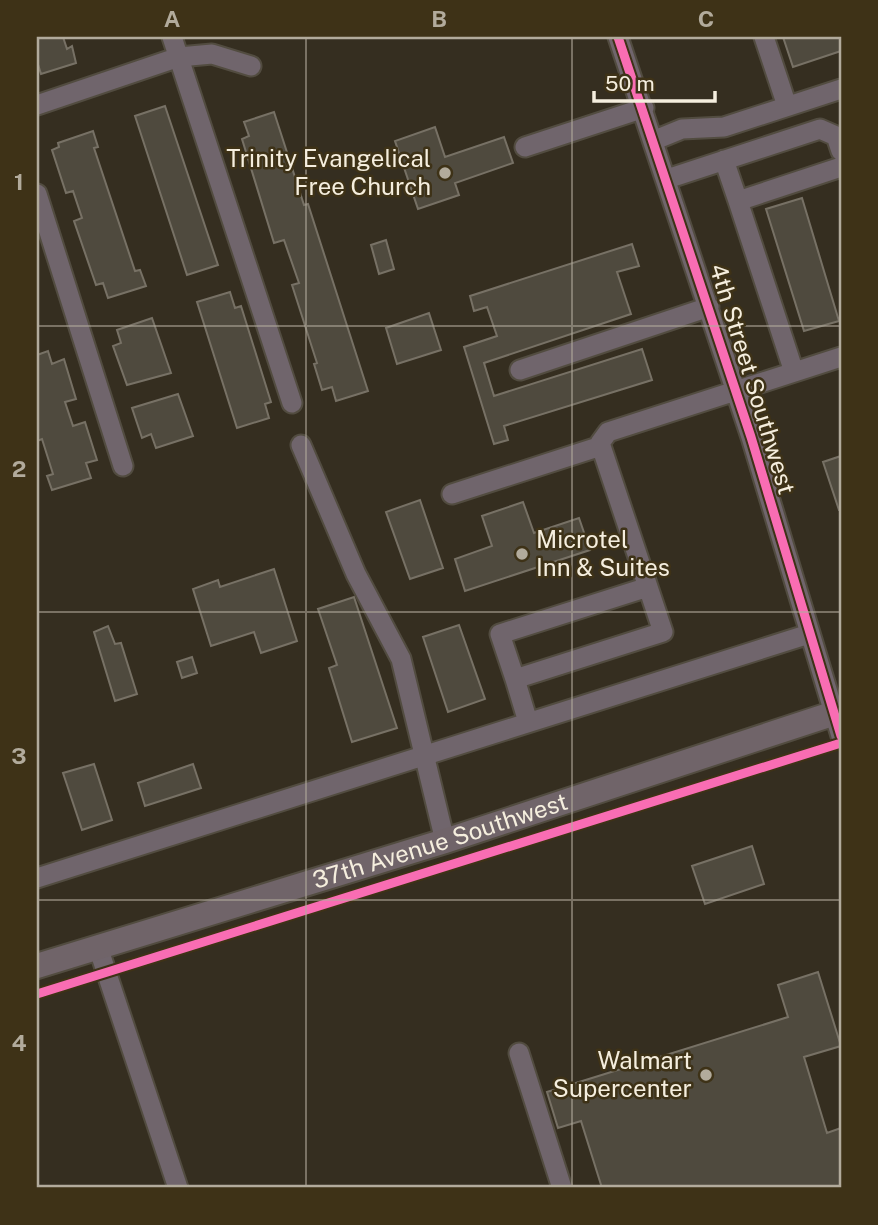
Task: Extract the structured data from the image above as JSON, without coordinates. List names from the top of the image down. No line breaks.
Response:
{"streets":{"main road":["37th Avenue Southwest"],"street":["4th Street Southwest"]},"crossings":[["4th Street Southwest","37th Avenue Southwest"]],"places":["Trinity Evangelical Free Church","Microtel Inn & Suites","Walmart Supercenter"],"scale_bar":"50 m","grid":{"columns":["A","B","C"],"rows":["1","2","3","4"]}}
